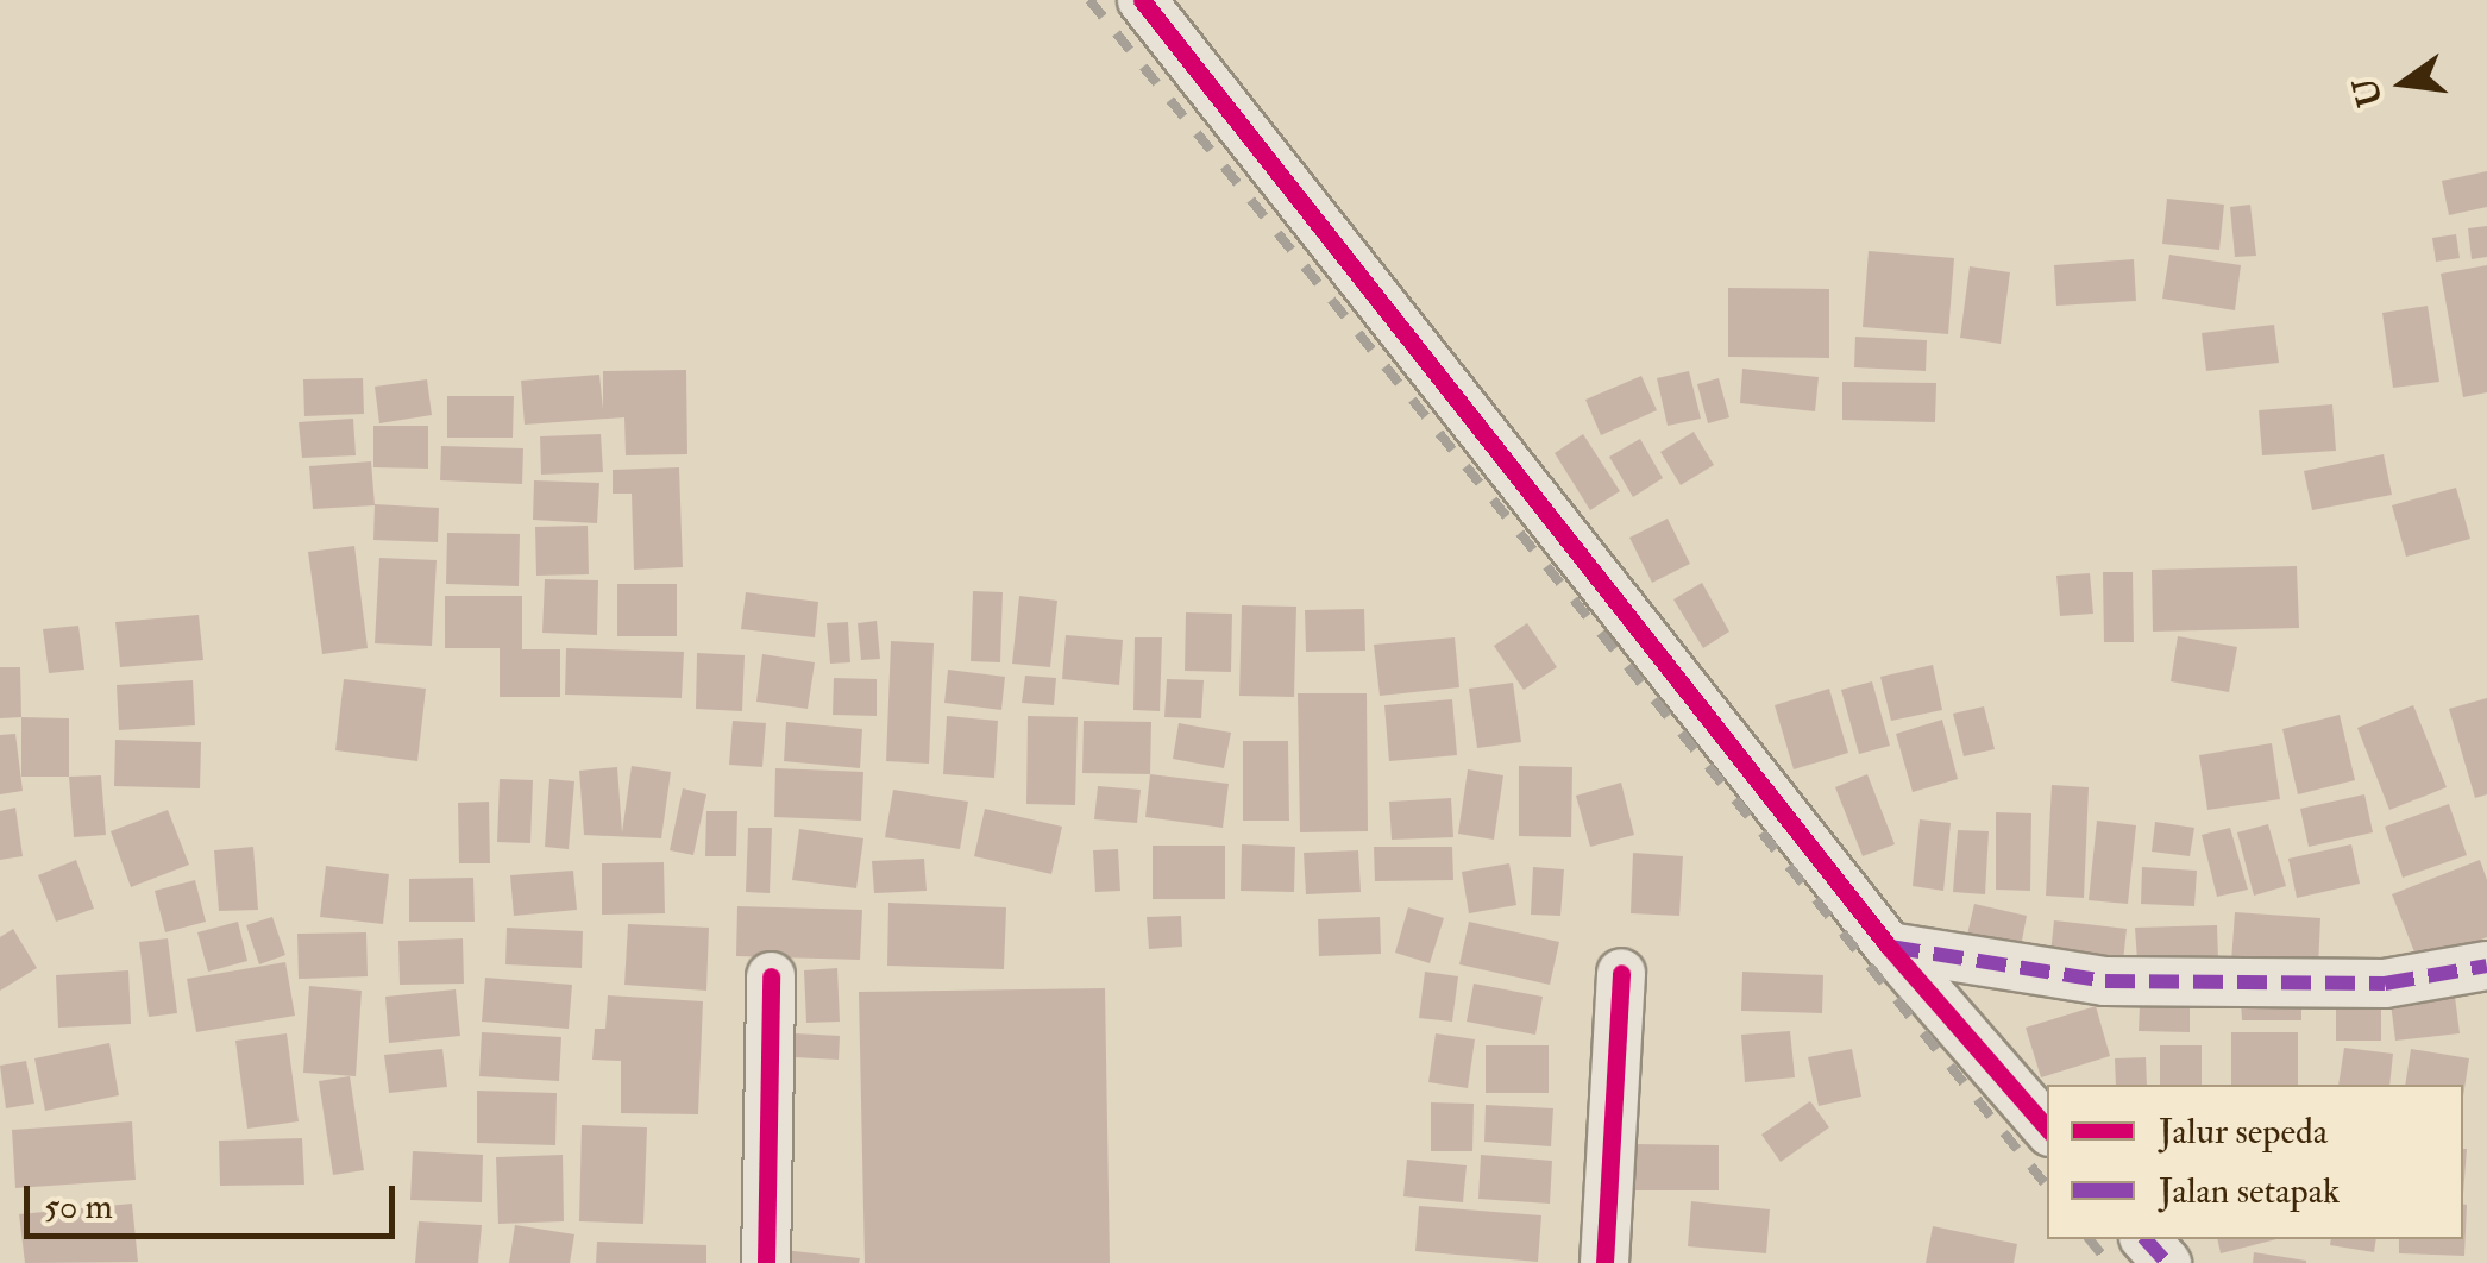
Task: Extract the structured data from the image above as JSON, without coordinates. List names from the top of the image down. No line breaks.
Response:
{"legend":["Jalur sepeda","Jalan setapak"],"scale_bar":"50 m","north":"left"}
